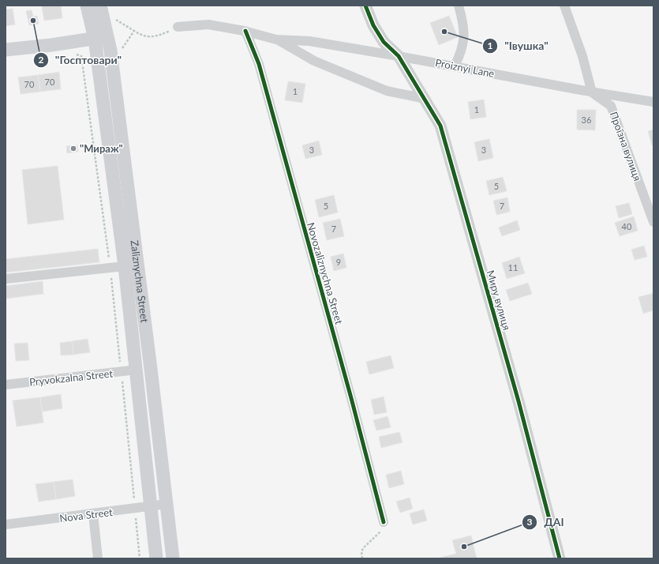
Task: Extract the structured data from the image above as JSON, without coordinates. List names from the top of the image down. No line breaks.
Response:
{"streets":{"main road":["Zaliznychna Street"],"street":["Proiznyi Lane","Проїзна вулиця","Novozaliznychna Street","Миру вулиця","Pryvokzalna Street","Nova Street"]},"crossings":[["Proiznyi Lane","Проїзна вулиця"],["Proiznyi Lane","Novozaliznychna Street"],["Proiznyi Lane","Миру вулиця"],["Zaliznychna Street","Pryvokzalna Street"],["Zaliznychna Street","Nova Street"]],"places":["\"Госптовари\"","\"Івушка\"","\"Мираж\"","ДАІ"],"house_numbers":["70","70","1","1","36","3","3","5","5","7","40","7","9","11"]}
